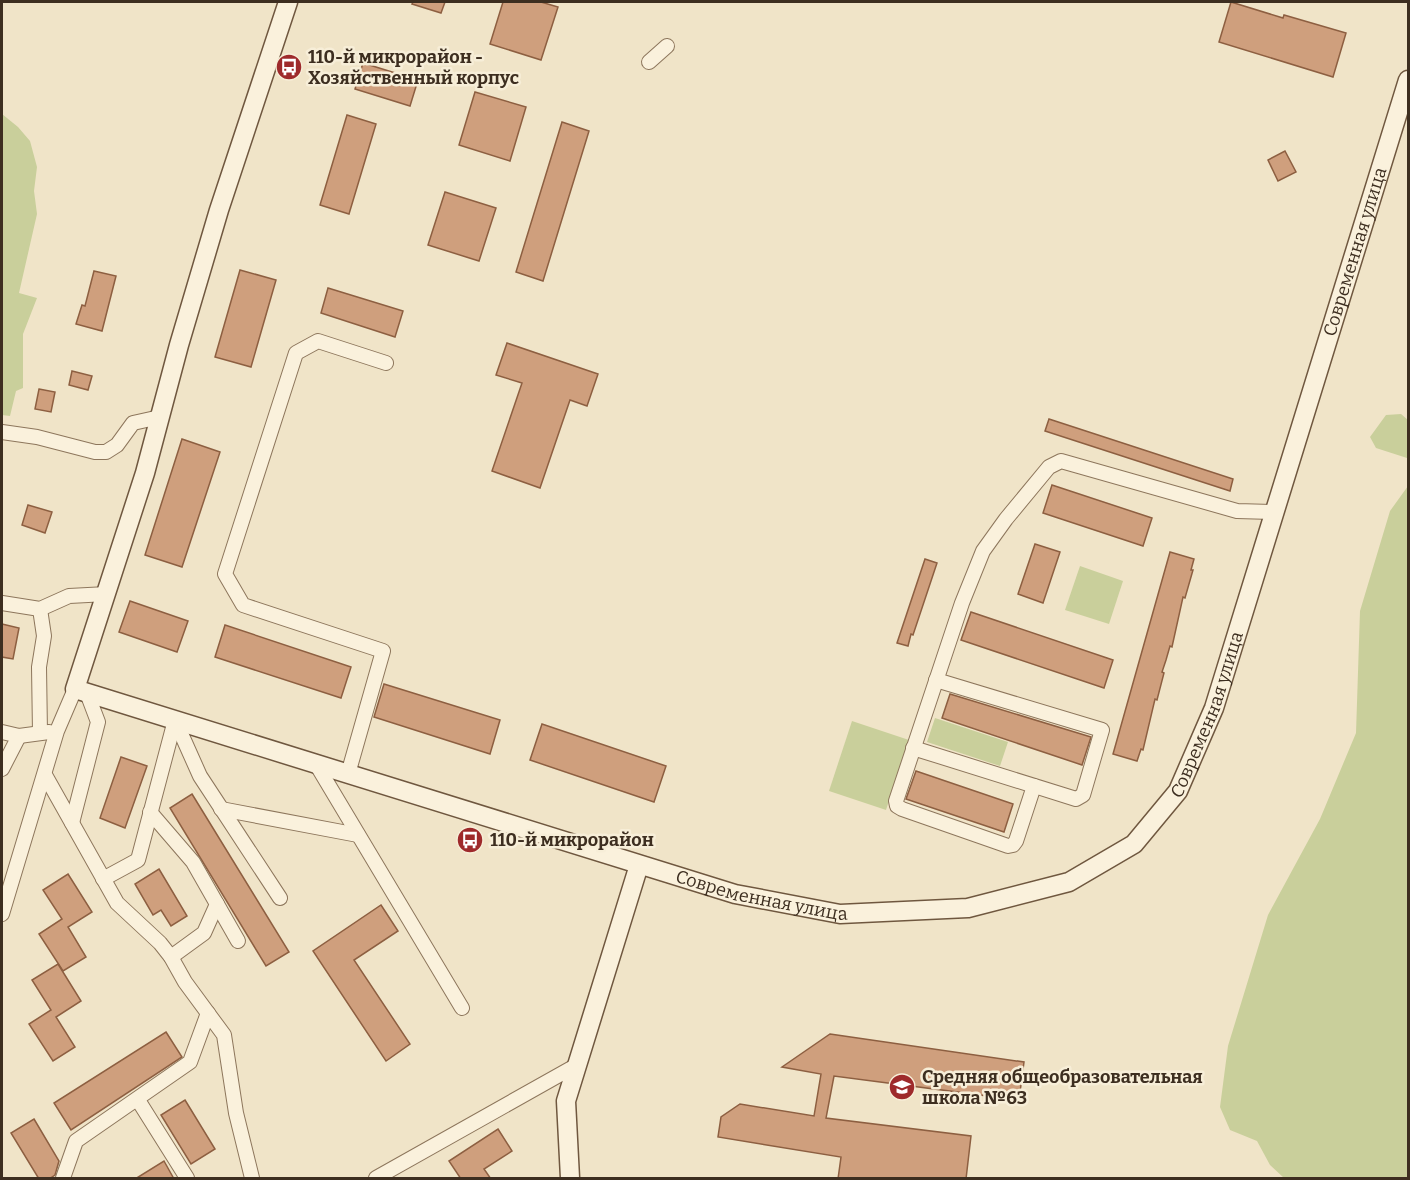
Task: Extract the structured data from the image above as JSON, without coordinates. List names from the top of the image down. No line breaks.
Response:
{"streets":{"street":["Современная улица"]},"places":{"bus stop":["110-й микрорайон - Хозяйственный корпус","110-й микрорайон"],"school or university":["Средняя общеобразовательная школа №63"]}}
